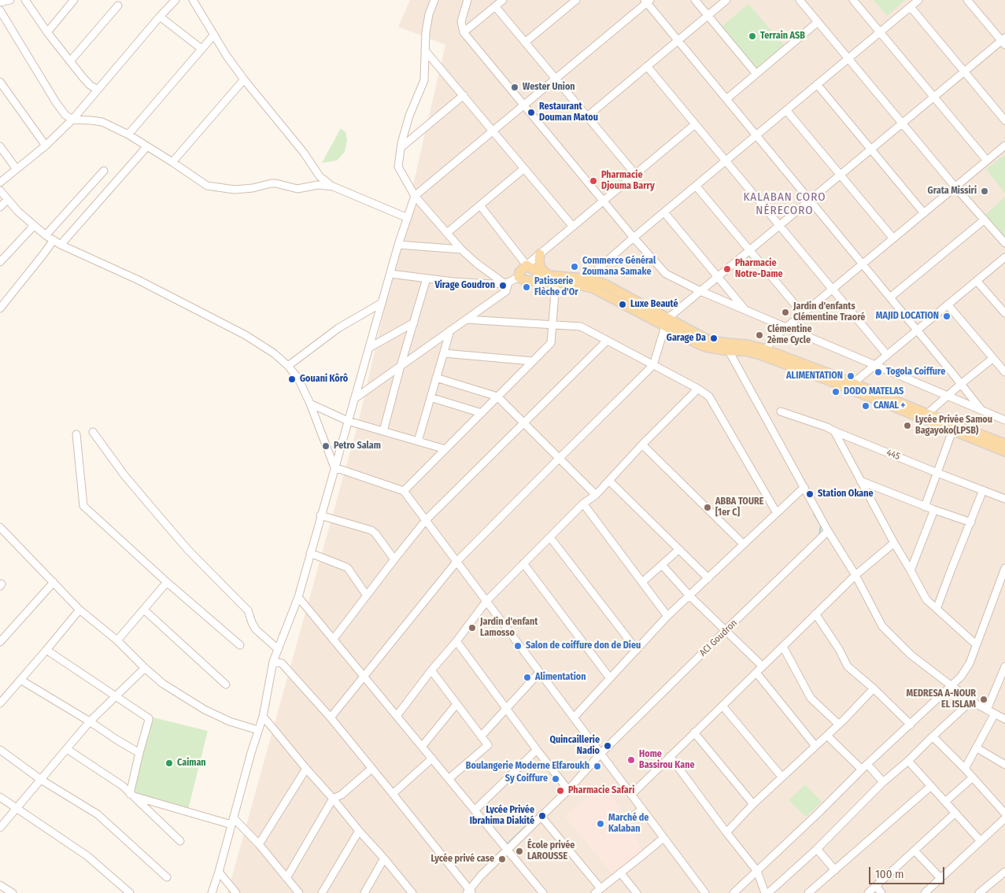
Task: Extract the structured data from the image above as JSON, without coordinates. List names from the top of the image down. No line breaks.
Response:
{"streets":{"street":["445","ACI Goudron"]},"districts":["KALABAN CORO NÉRECORO"],"places":["Terrain ASB","Wester Union","Restaurant Douman Matou","Pharmacie Djouma Barry","Grata Missiri","Commerce Général Zoumana Samake","Pharmacie Notre-Dame","Virage Goudron","Patisserie Flèche d'Or","Luxe Beauté","Jardin d'enfants Clémentine Traoré","MAJID LOCATION","Clémentine 2ème Cycle","Garage Da","Togola Coiffure","ALIMENTATION","Gouani Kôrô","DODO MATELAS","CANAL +","Lycée Privée Samou Bagayoko(LPSB)","Petro Salam","Station Okane","ABBA TOURE [1er C]","Jardin d'enfant Lamosso","Salon de coiffure don de Dieu","Alimentation","MEDRESA A-NOUR EL ISLAM","Quincaillerie Nadio","Home Bassirou Kane","Caiman","Boulangerie Moderne Elfaroukh","Sy Coiffure","Pharmacie Safari","Lycée Privée Ibrahima Diakité","Marché de Kalaban","École privée LAROUSSE","Lycée privé case"],"scale_bar":"100 m"}
